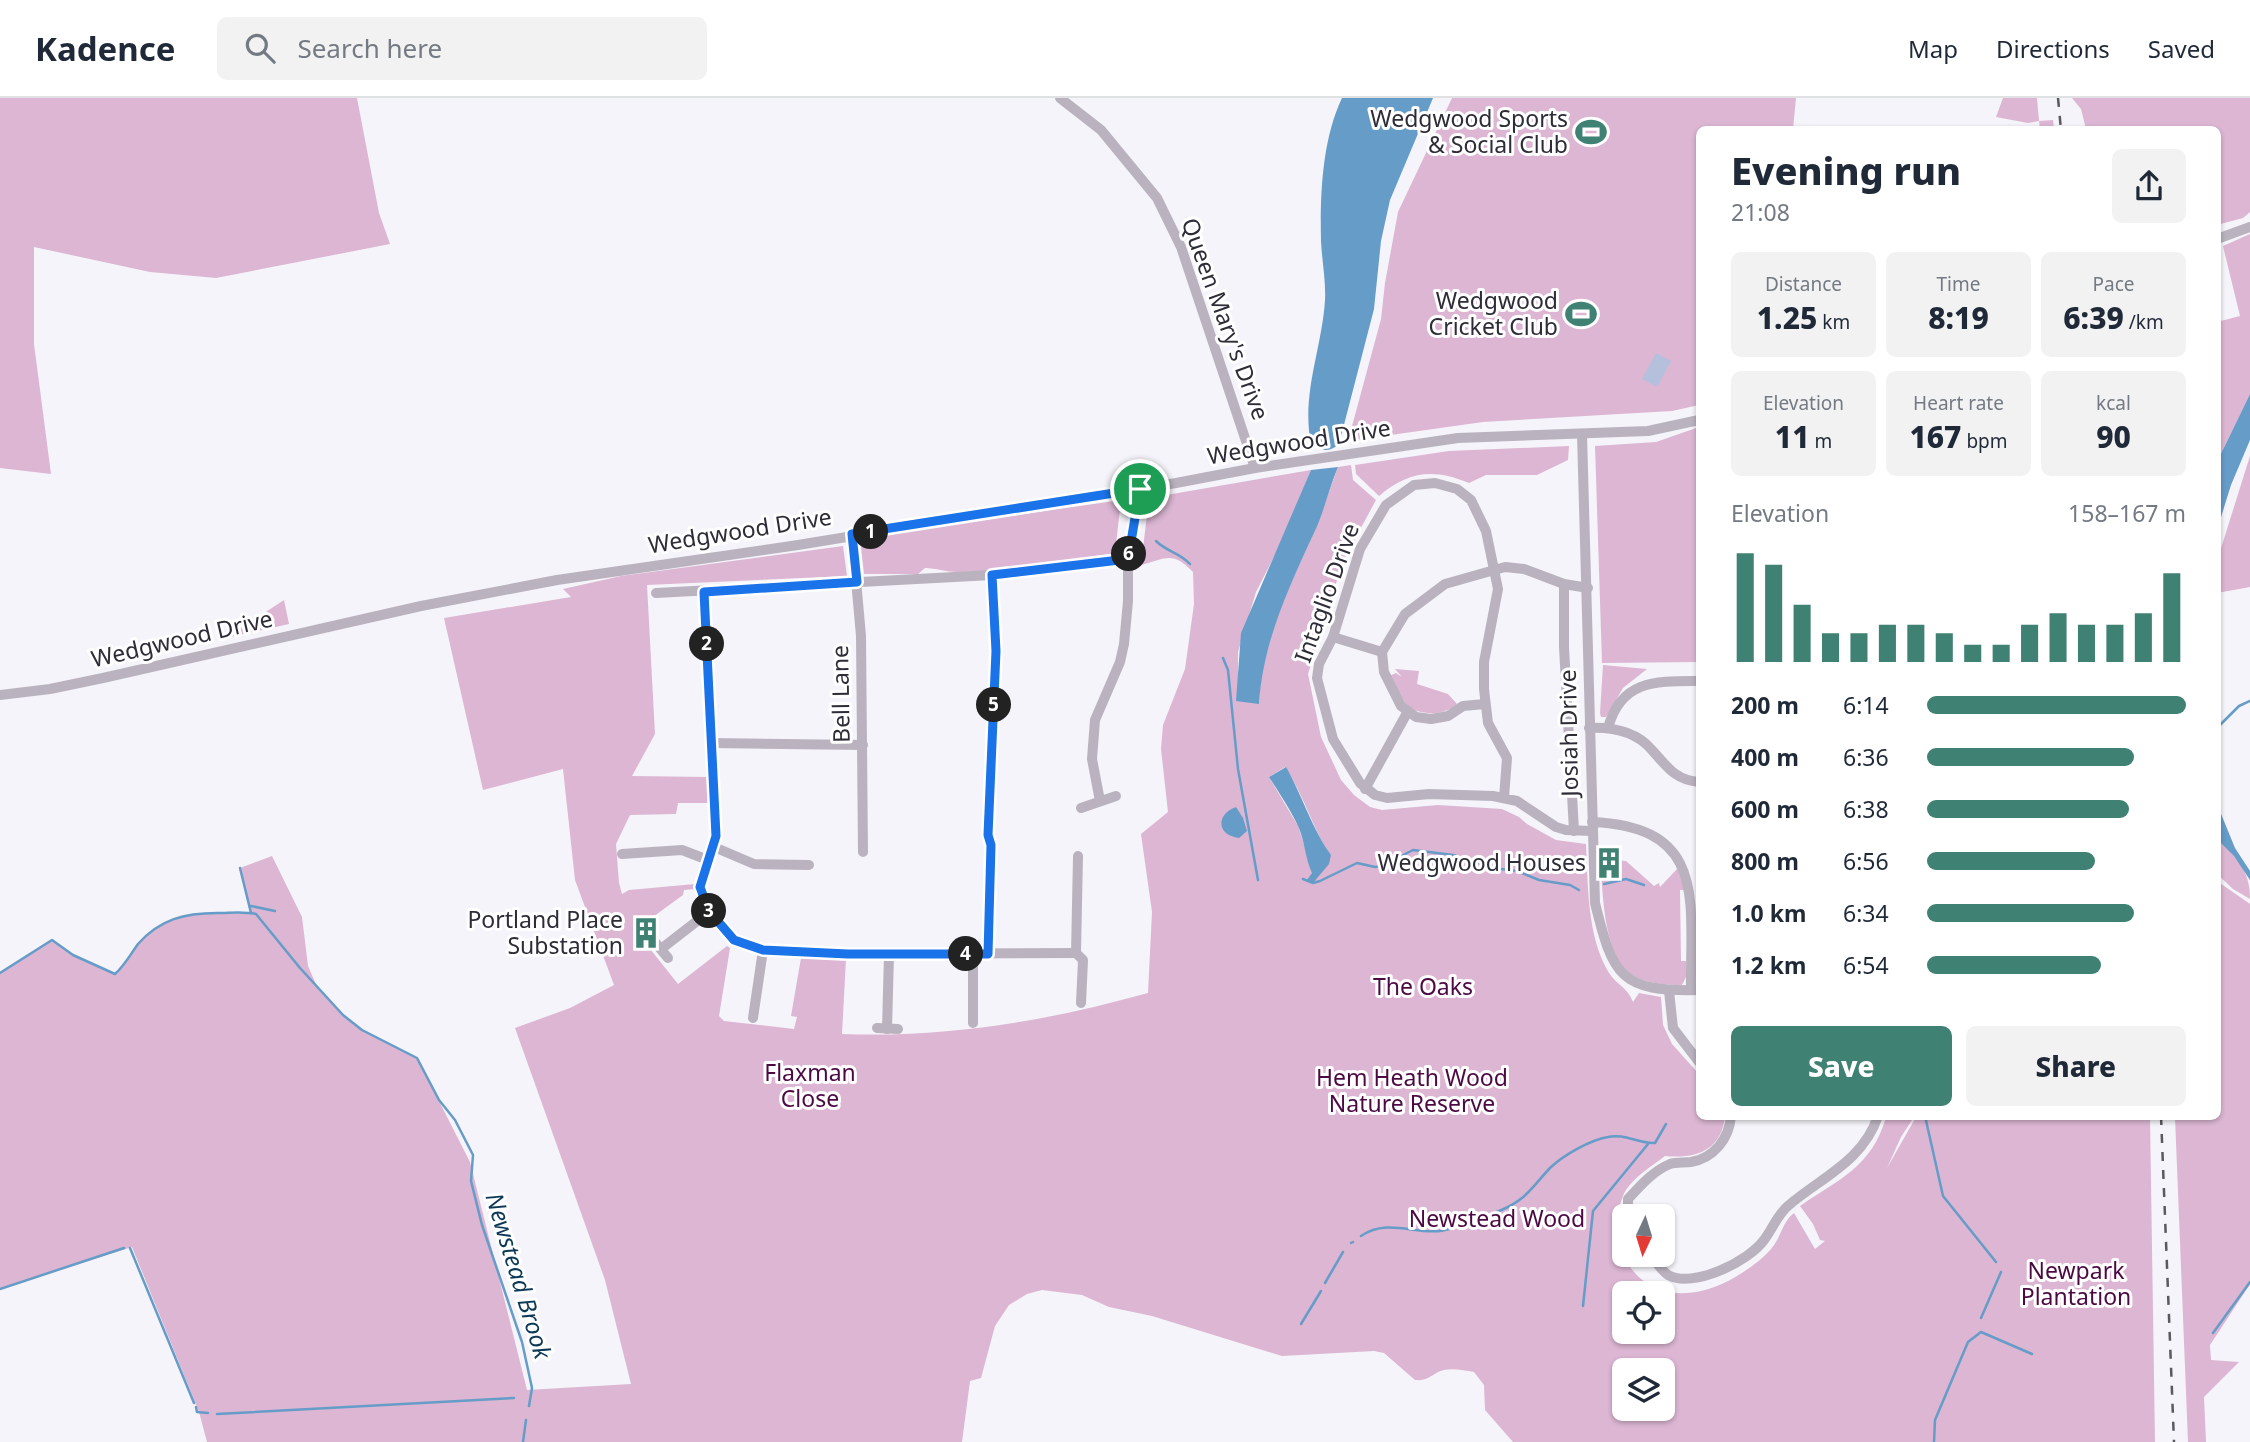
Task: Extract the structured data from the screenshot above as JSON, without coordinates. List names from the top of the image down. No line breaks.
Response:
{"streets":{"street":["Queen Mary's Drive","Wedgwood Drive","Intaglio Drive","Bell Lane","Josiah Drive"]},"crossings":[["Queen Mary's Drive","Wedgwood Drive"],["Wedgwood Drive","Bell Lane"],["Wedgwood Drive","Josiah Drive"]],"water":["Newstead Brook"],"parks":["The Oaks","Flaxman Close","Hem Heath Wood Nature Reserve","Newstead Wood","Newpark Plantation"],"places":{"sports":["Wedgwood Sports & Social Club","Wedgwood Cricket Club"],"building":["Wedgwood Houses","Portland Place Substation"]},"north":"bottom","page":{"header":"Kadence","search":"Search here","nav":["Map","Directions","Saved"],"heading":["Evening run","21:08"],"stats":[["Distance","1.25 km"],["Time","8:19"],["Pace","6:39 /km"],["Elevation","11 m"],["Heart rate","167 bpm"],["kcal","90"]],"chart":["Elevation","158–167 m"],"pins":["1","6","2","5","3","4"],"list":[{"name":"200 m","note":"6:14"},{"name":"400 m","note":"6:36"},{"name":"600 m","note":"6:38"},{"name":"800 m","note":"6:56"},{"name":"1.0 km","note":"6:34"},{"name":"1.2 km","note":"6:54"}],"buttons":["Save","Share"]}}
